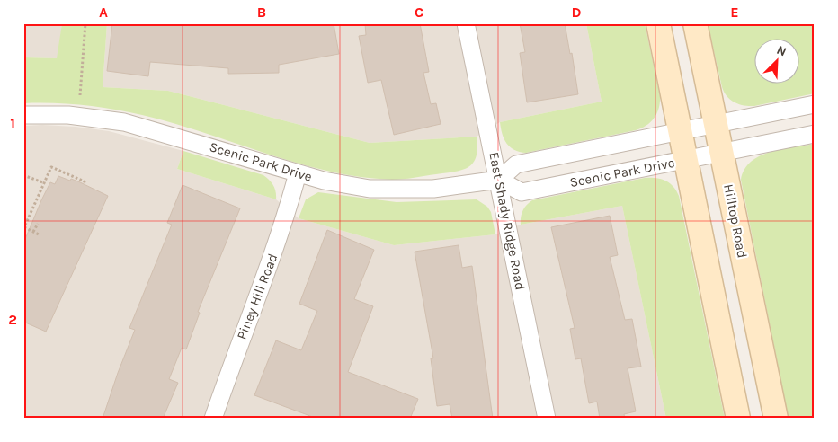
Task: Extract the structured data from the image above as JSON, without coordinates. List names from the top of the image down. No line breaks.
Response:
{"streets":{"main road":["Hilltop Road"],"street":["Scenic Park Drive","East Shady Ridge Road","Piney Hill Road"]},"crossings":[["Scenic Park Drive","East Shady Ridge Road"],["Scenic Park Drive","Hilltop Road"],["Scenic Park Drive","Piney Hill Road"]],"north":"top right","grid":{"columns":["A","B","C","D","E"],"rows":["1","2"]}}
